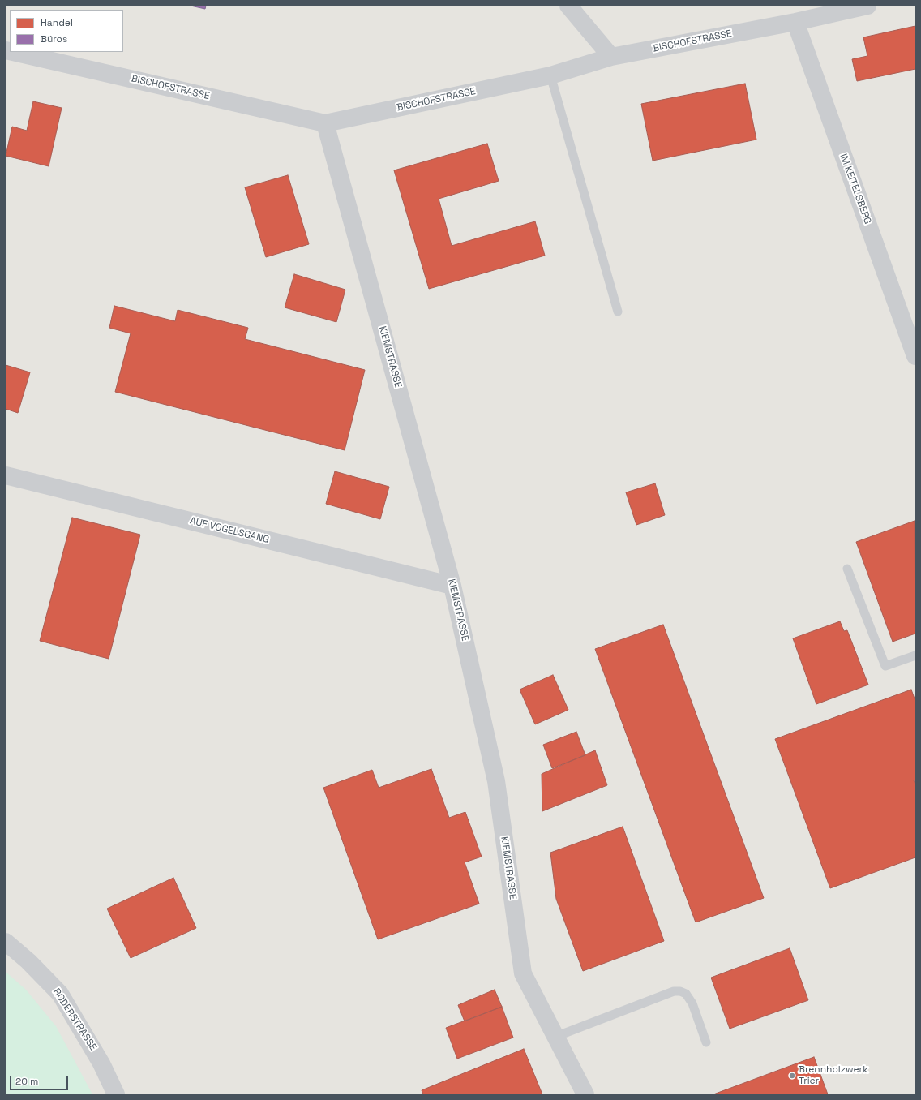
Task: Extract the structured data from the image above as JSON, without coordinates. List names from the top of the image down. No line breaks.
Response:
{"streets":{"street":["BISCHOFSTRASSE","IM KEITELSBERG","KIEMSTRASSE","AUF VOGELSGANG","RODERSTRASSE"]},"crossings":[["BISCHOFSTRASSE","IM KEITELSBERG"],["BISCHOFSTRASSE","KIEMSTRASSE"],["KIEMSTRASSE","AUF VOGELSGANG"]],"places":["Brennholzwerk Trier"],"legend":["Handel","Büros"],"scale_bar":"20 m"}
